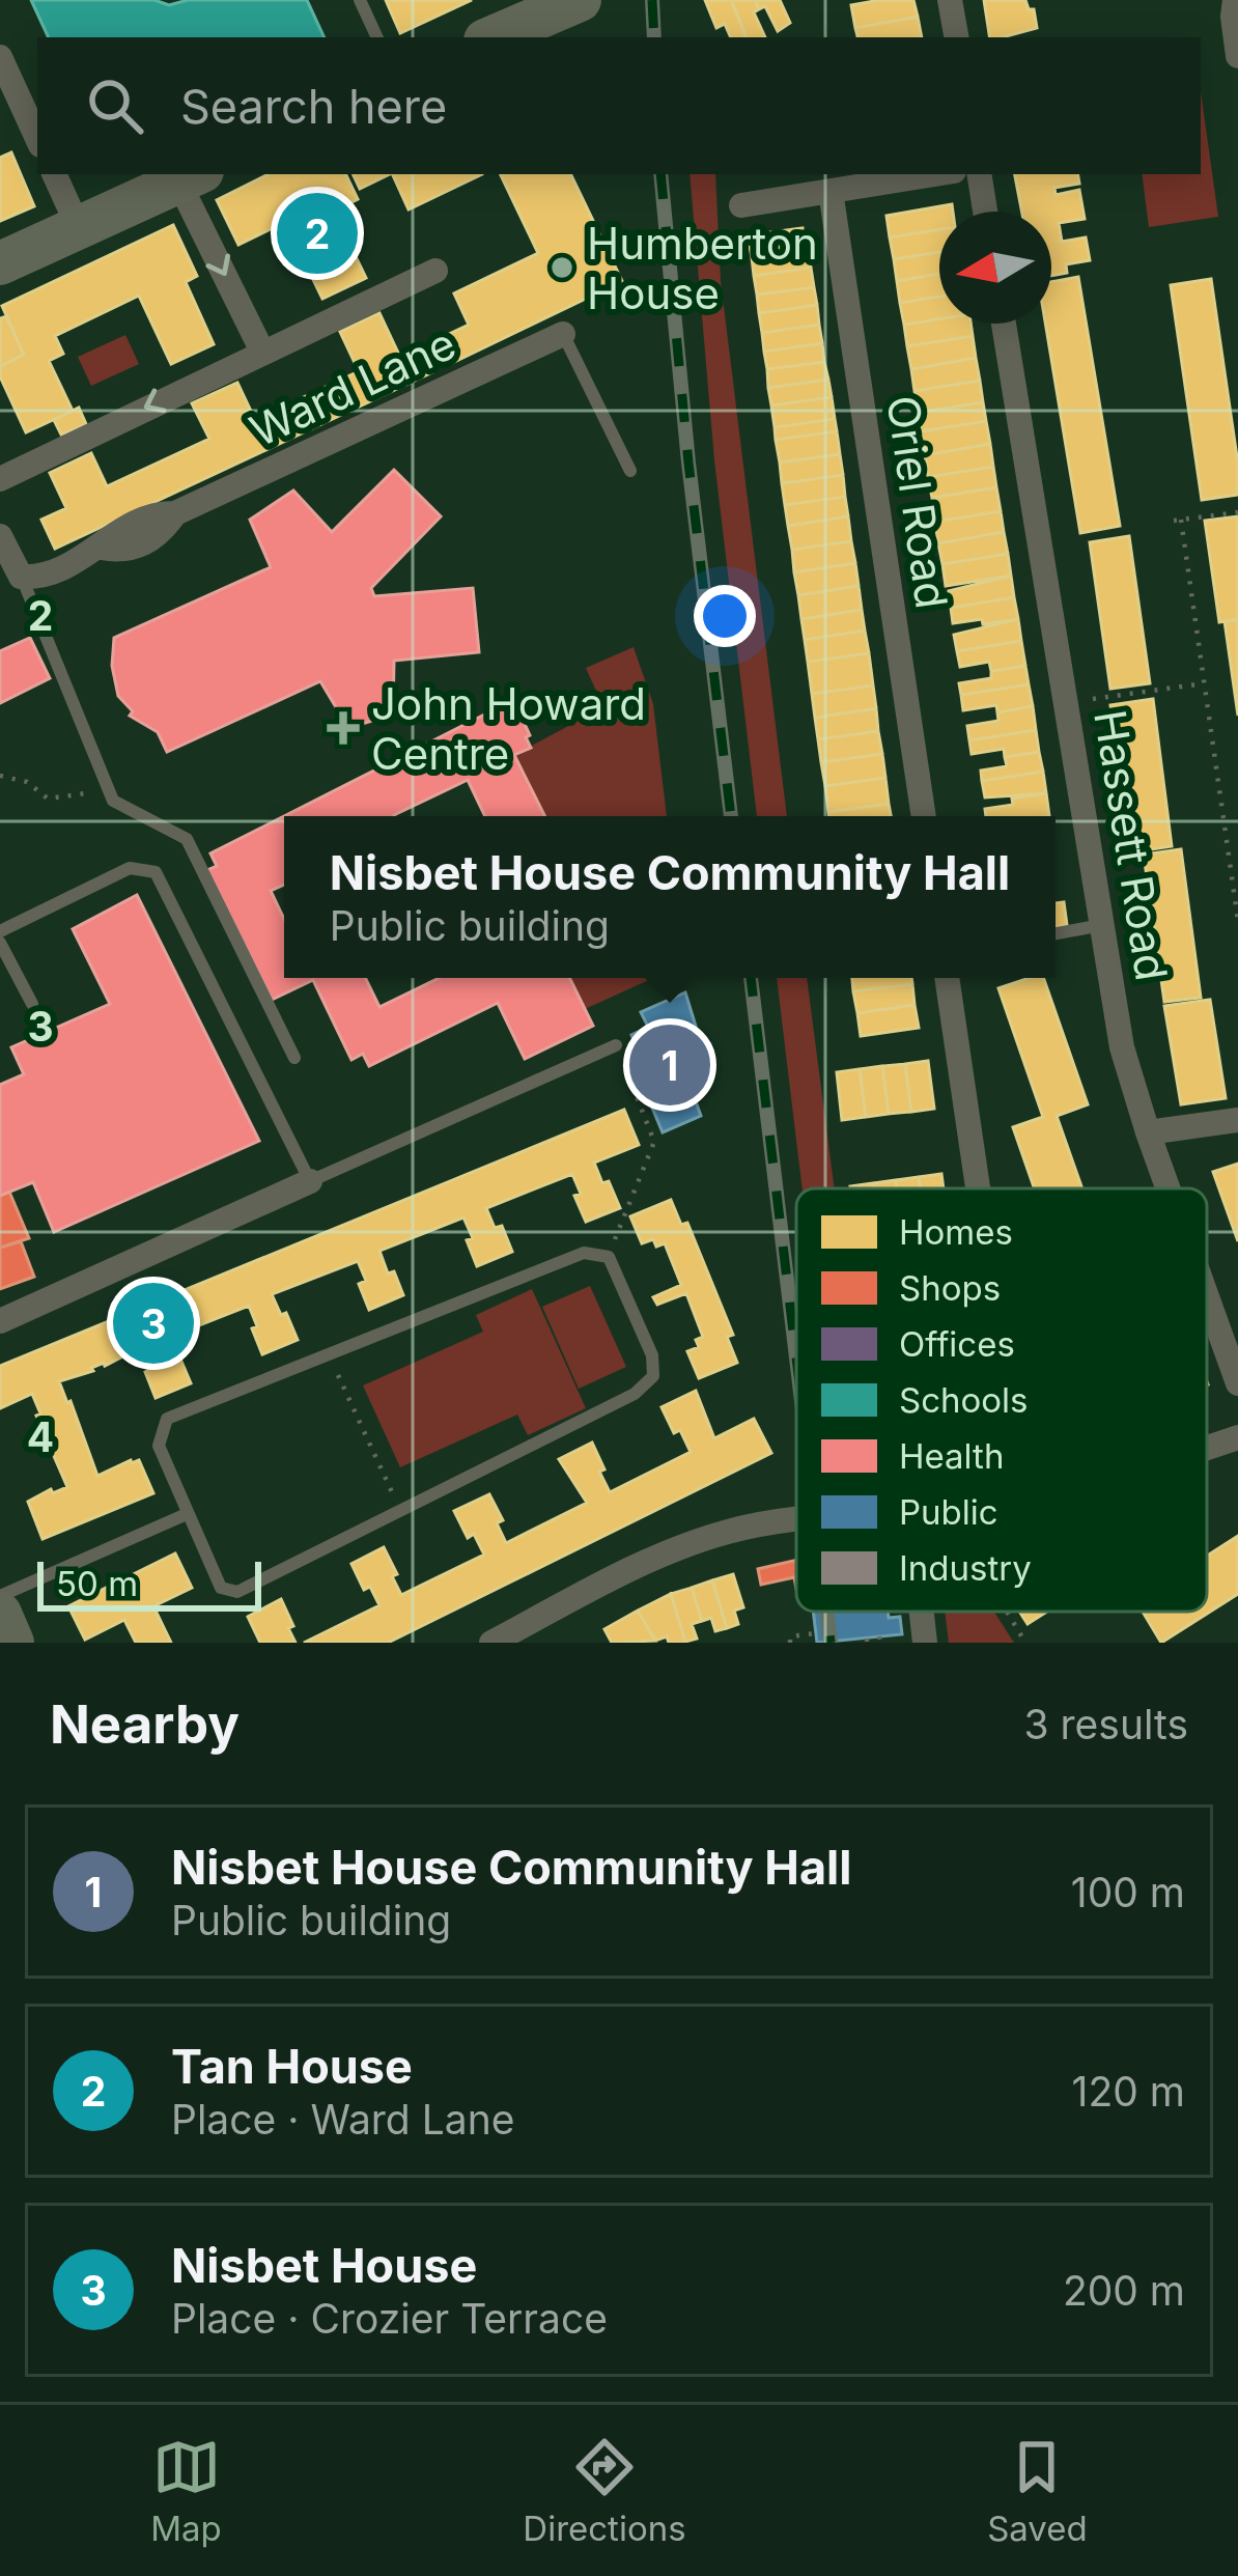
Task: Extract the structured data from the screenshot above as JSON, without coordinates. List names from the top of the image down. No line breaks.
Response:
{"streets":{"street":["Ward Lane","Oriel Road","Hassett Road"]},"places":{"other":["Humberton House"],"health":["John Howard Centre"]},"legend":["Homes","Shops","Offices","Schools","Health","Public","Industry"],"scale_bar":"50 m","north":"left","page":{"search":"Search here","pins":["2","1","3"],"popup":["Nisbet House Community Hall","Public building"],"scale":"50 m","heading":["Nearby","3 results"],"list":[{"mark":"1","name":"Nisbet House Community Hall","note":"Public building","value":"100 m"},{"mark":"2","name":"Tan House","note":"Place · Ward Lane","value":"120 m"},{"mark":"3","name":"Nisbet House","note":"Place · Crozier Terrace","value":"200 m"}],"nav":["Map","Directions","Saved"]},"grid":{"rows":["2","3","4"]}}
